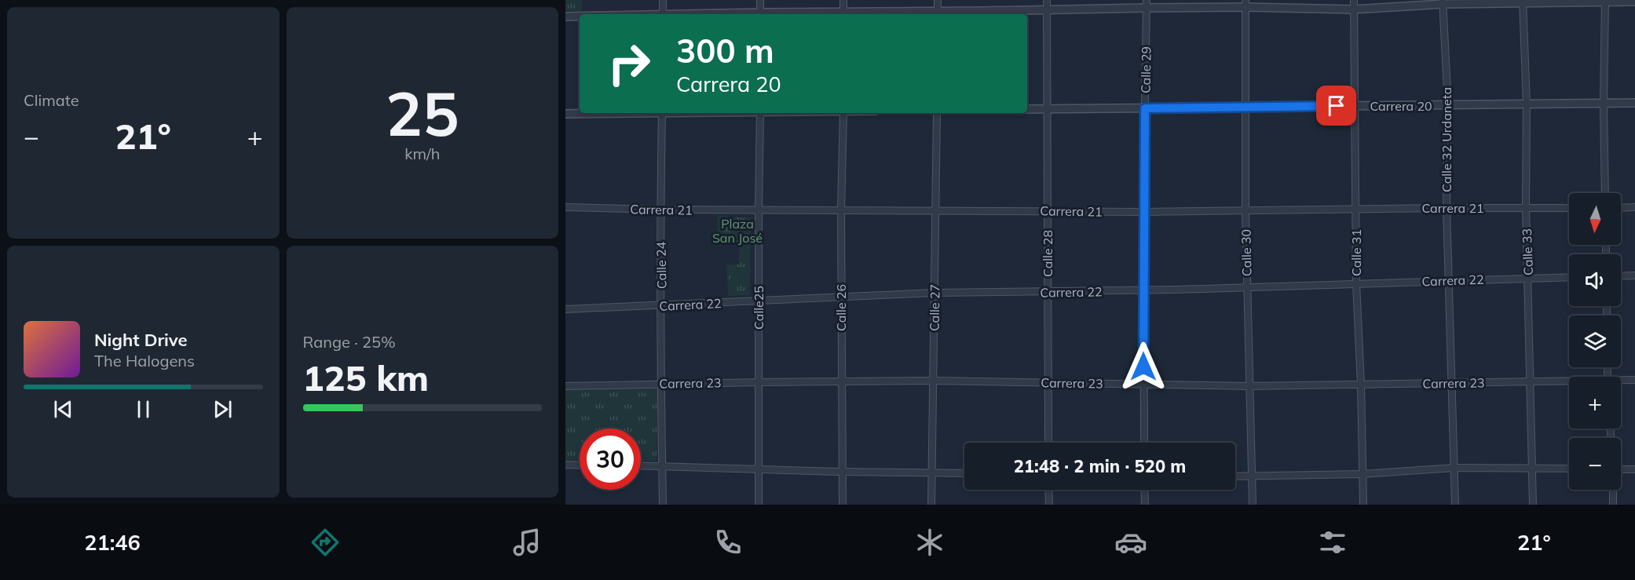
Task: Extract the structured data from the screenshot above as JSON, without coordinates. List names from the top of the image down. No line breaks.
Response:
{"streets":{"street":["Calle 29","Carrera 20","Calle 32 Urdaneta","Carrera 21","Calle 33","Calle 30","Calle 31","Calle 28","Calle 24","Carrera 22","Calle25","Calle 26","Calle 27","Carrera 23"]},"crossings":[["Calle 29","Carrera 20"],["Calle 29","Carrera 21"],["Calle 29","Carrera 22"],["Calle 29","Carrera 23"],["Carrera 20","Calle 32 Urdaneta"],["Carrera 20","Calle 33"],["Carrera 20","Calle 30"],["Carrera 20","Calle 31"],["Carrera 20","Calle 28"],["Calle 32 Urdaneta","Carrera 21"],["Calle 32 Urdaneta","Carrera 22"],["Calle 32 Urdaneta","Carrera 23"],["Carrera 21","Calle 33"],["Carrera 21","Calle 30"],["Carrera 21","Calle 31"],["Carrera 21","Calle 28"],["Carrera 21","Calle 24"],["Carrera 21","Calle25"],["Carrera 21","Calle 26"],["Carrera 21","Calle 27"],["Calle 33","Carrera 22"],["Calle 33","Carrera 23"],["Calle 30","Carrera 22"],["Calle 30","Carrera 23"],["Calle 31","Carrera 22"],["Calle 31","Carrera 23"],["Calle 28","Carrera 22"],["Calle 28","Carrera 23"],["Calle 24","Carrera 22"],["Calle 24","Carrera 23"],["Carrera 22","Calle25"],["Carrera 22","Calle 26"],["Carrera 22","Calle 27"],["Calle25","Carrera 23"],["Calle 26","Carrera 23"],["Calle 27","Carrera 23"]],"parks":["Plaza San José"],"north":"bottom","page":{"tile":["Climate",["25","km/h"],["Range · 25%","125 km"]],"turn":["300 m","Carrera 20"],"heat":["−","21°","+"],"map_buttons":["+","−"],"song":["Night Drive","The Halogens"],"limit":"30","trip":"21:48 · 2 min · 520 m","tabs":["21:46","21°"]}}
